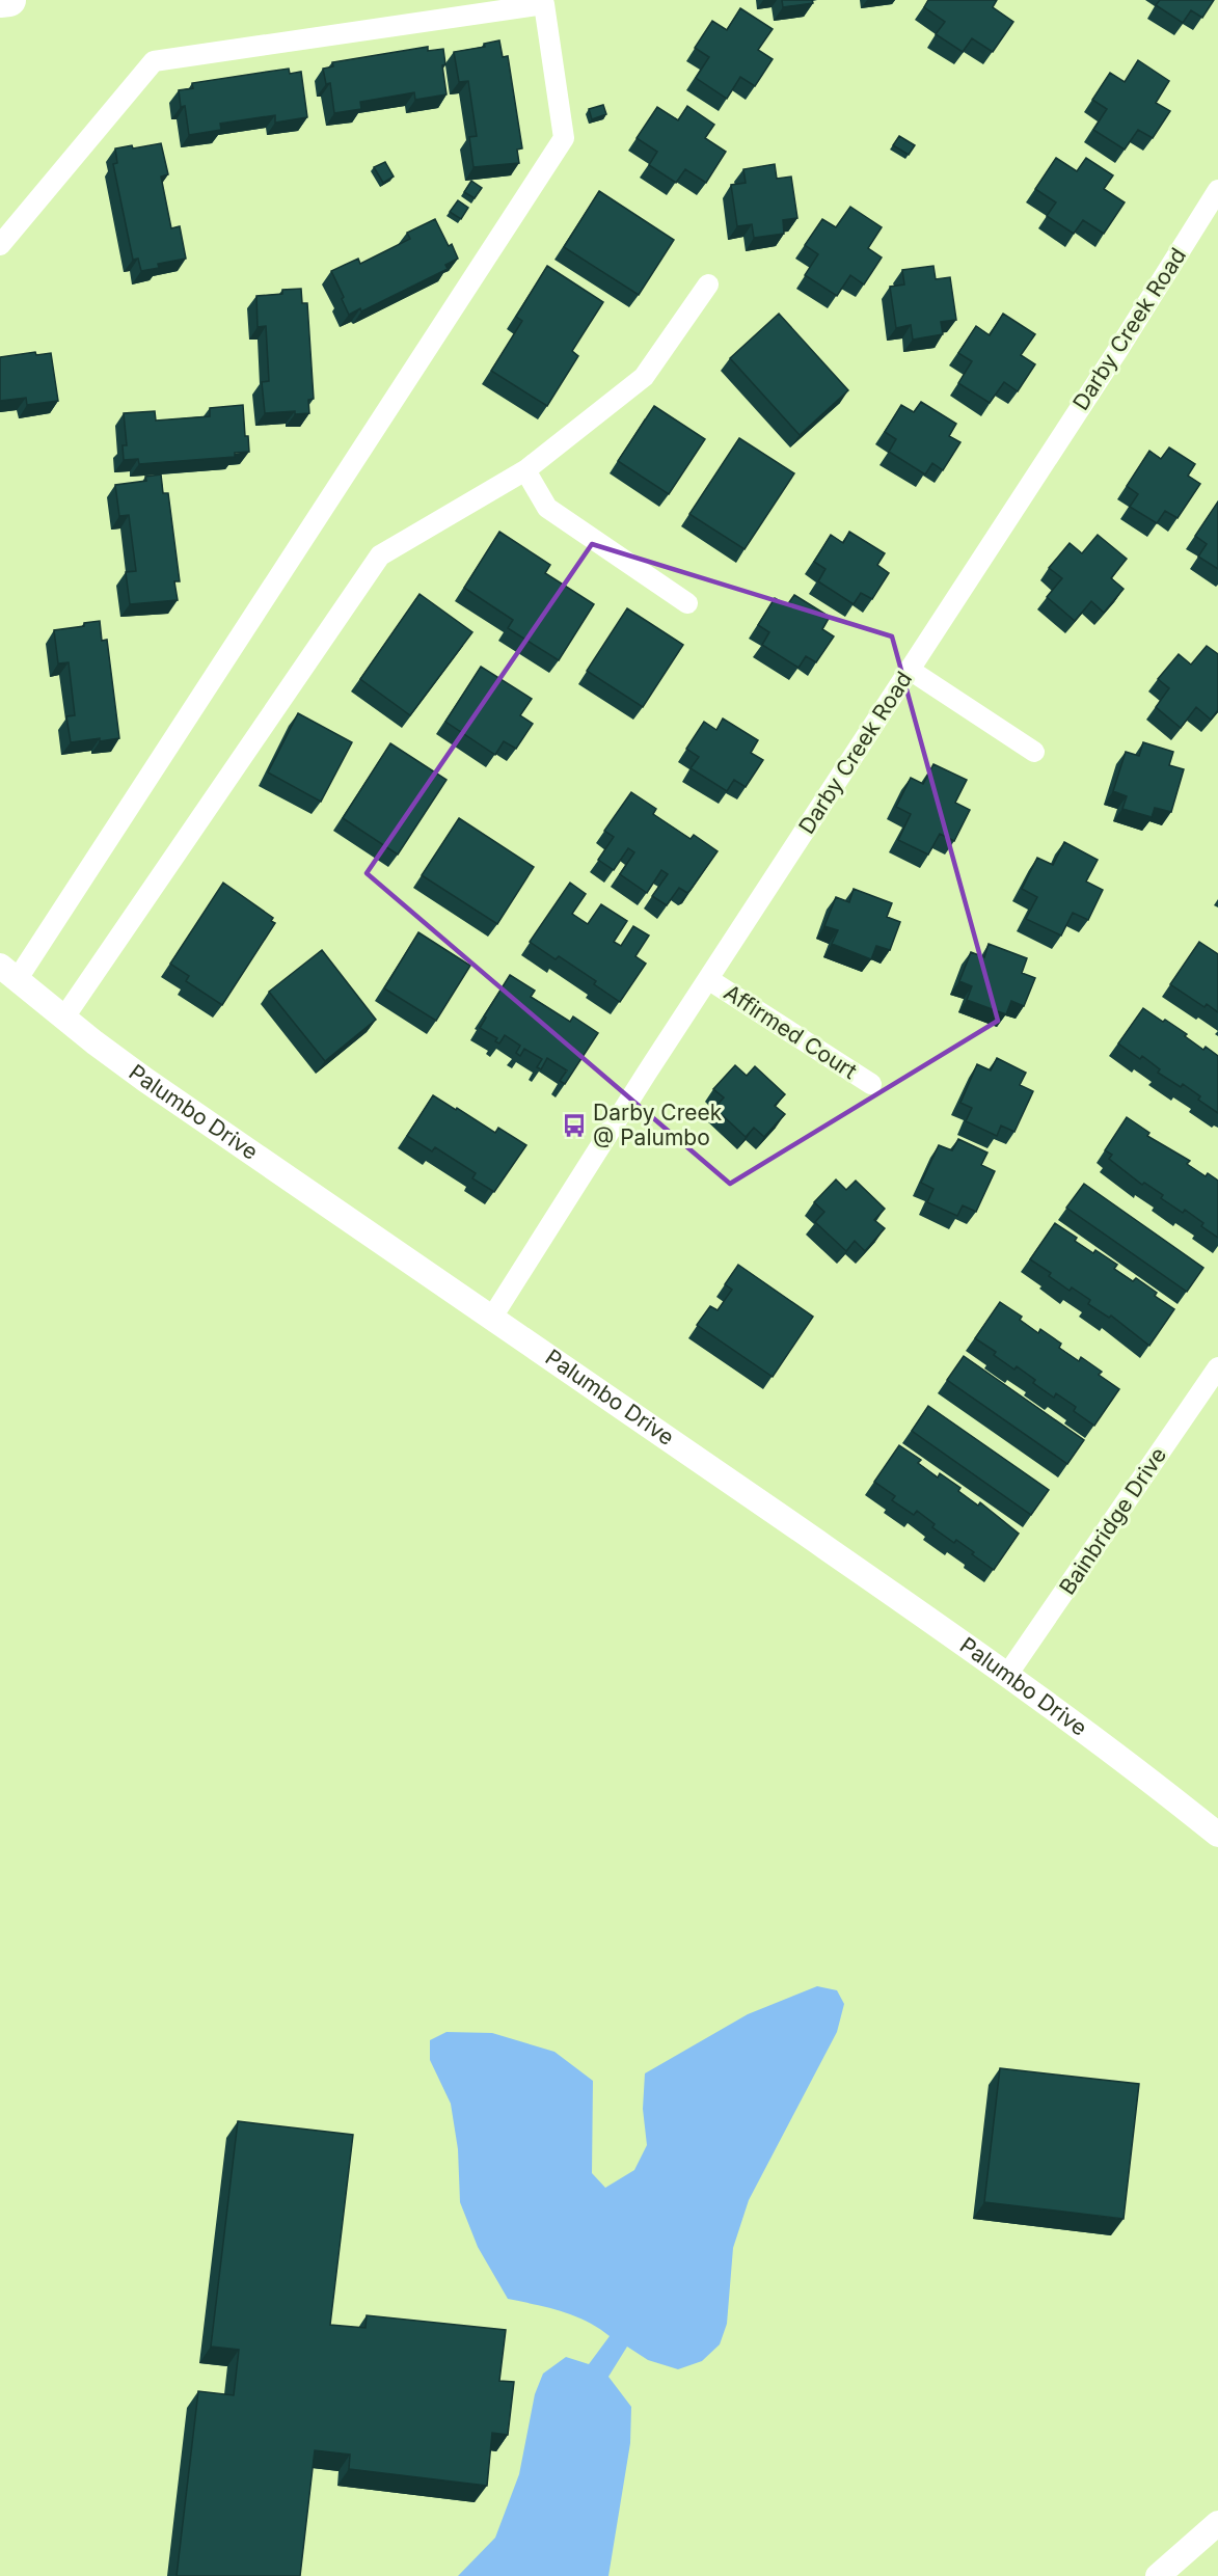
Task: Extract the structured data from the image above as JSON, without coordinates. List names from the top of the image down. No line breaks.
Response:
{"streets":{"street":["Darby Creek Road","Affirmed Court","Palumbo Drive","Bainbridge Drive"]},"crossings":[["Darby Creek Road","Affirmed Court"],["Darby Creek Road","Palumbo Drive"],["Palumbo Drive","Bainbridge Drive"]],"places":{"bus stop":["Darby Creek @ Palumbo"]}}
